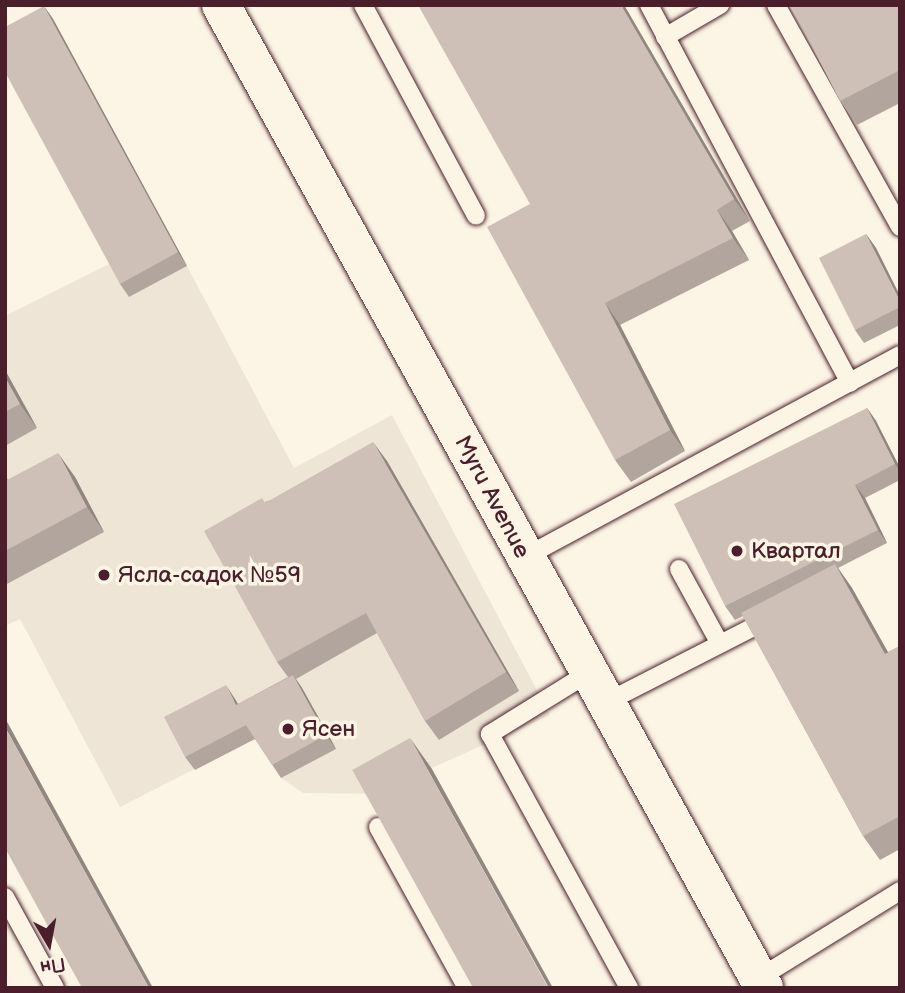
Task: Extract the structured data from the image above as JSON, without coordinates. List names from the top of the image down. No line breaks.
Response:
{"streets":{"main road":["Myru Avenue"]},"places":["Квартал","Ясла-садок №59","Ясен"],"north":"bottom"}
